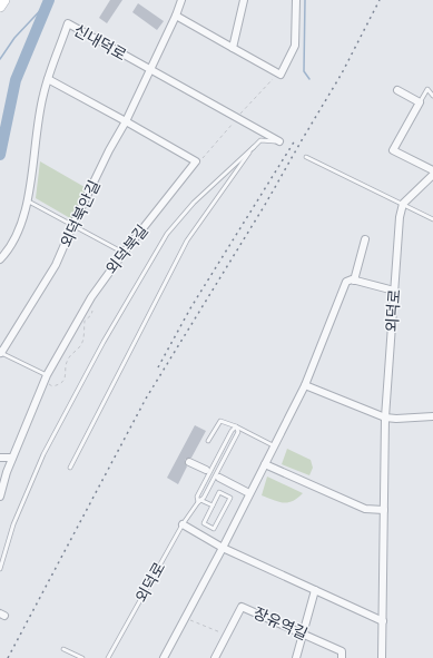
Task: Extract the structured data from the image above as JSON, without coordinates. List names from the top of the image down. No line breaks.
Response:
{"streets":{"street":["신내덕로","외덕북안길","외덕북길","외덕로","장유역길"]},"crossings":[["신내덕로","외덕북안길"],["신내덕로","외덕북길"],["외덕북안길","외덕북길"]]}
